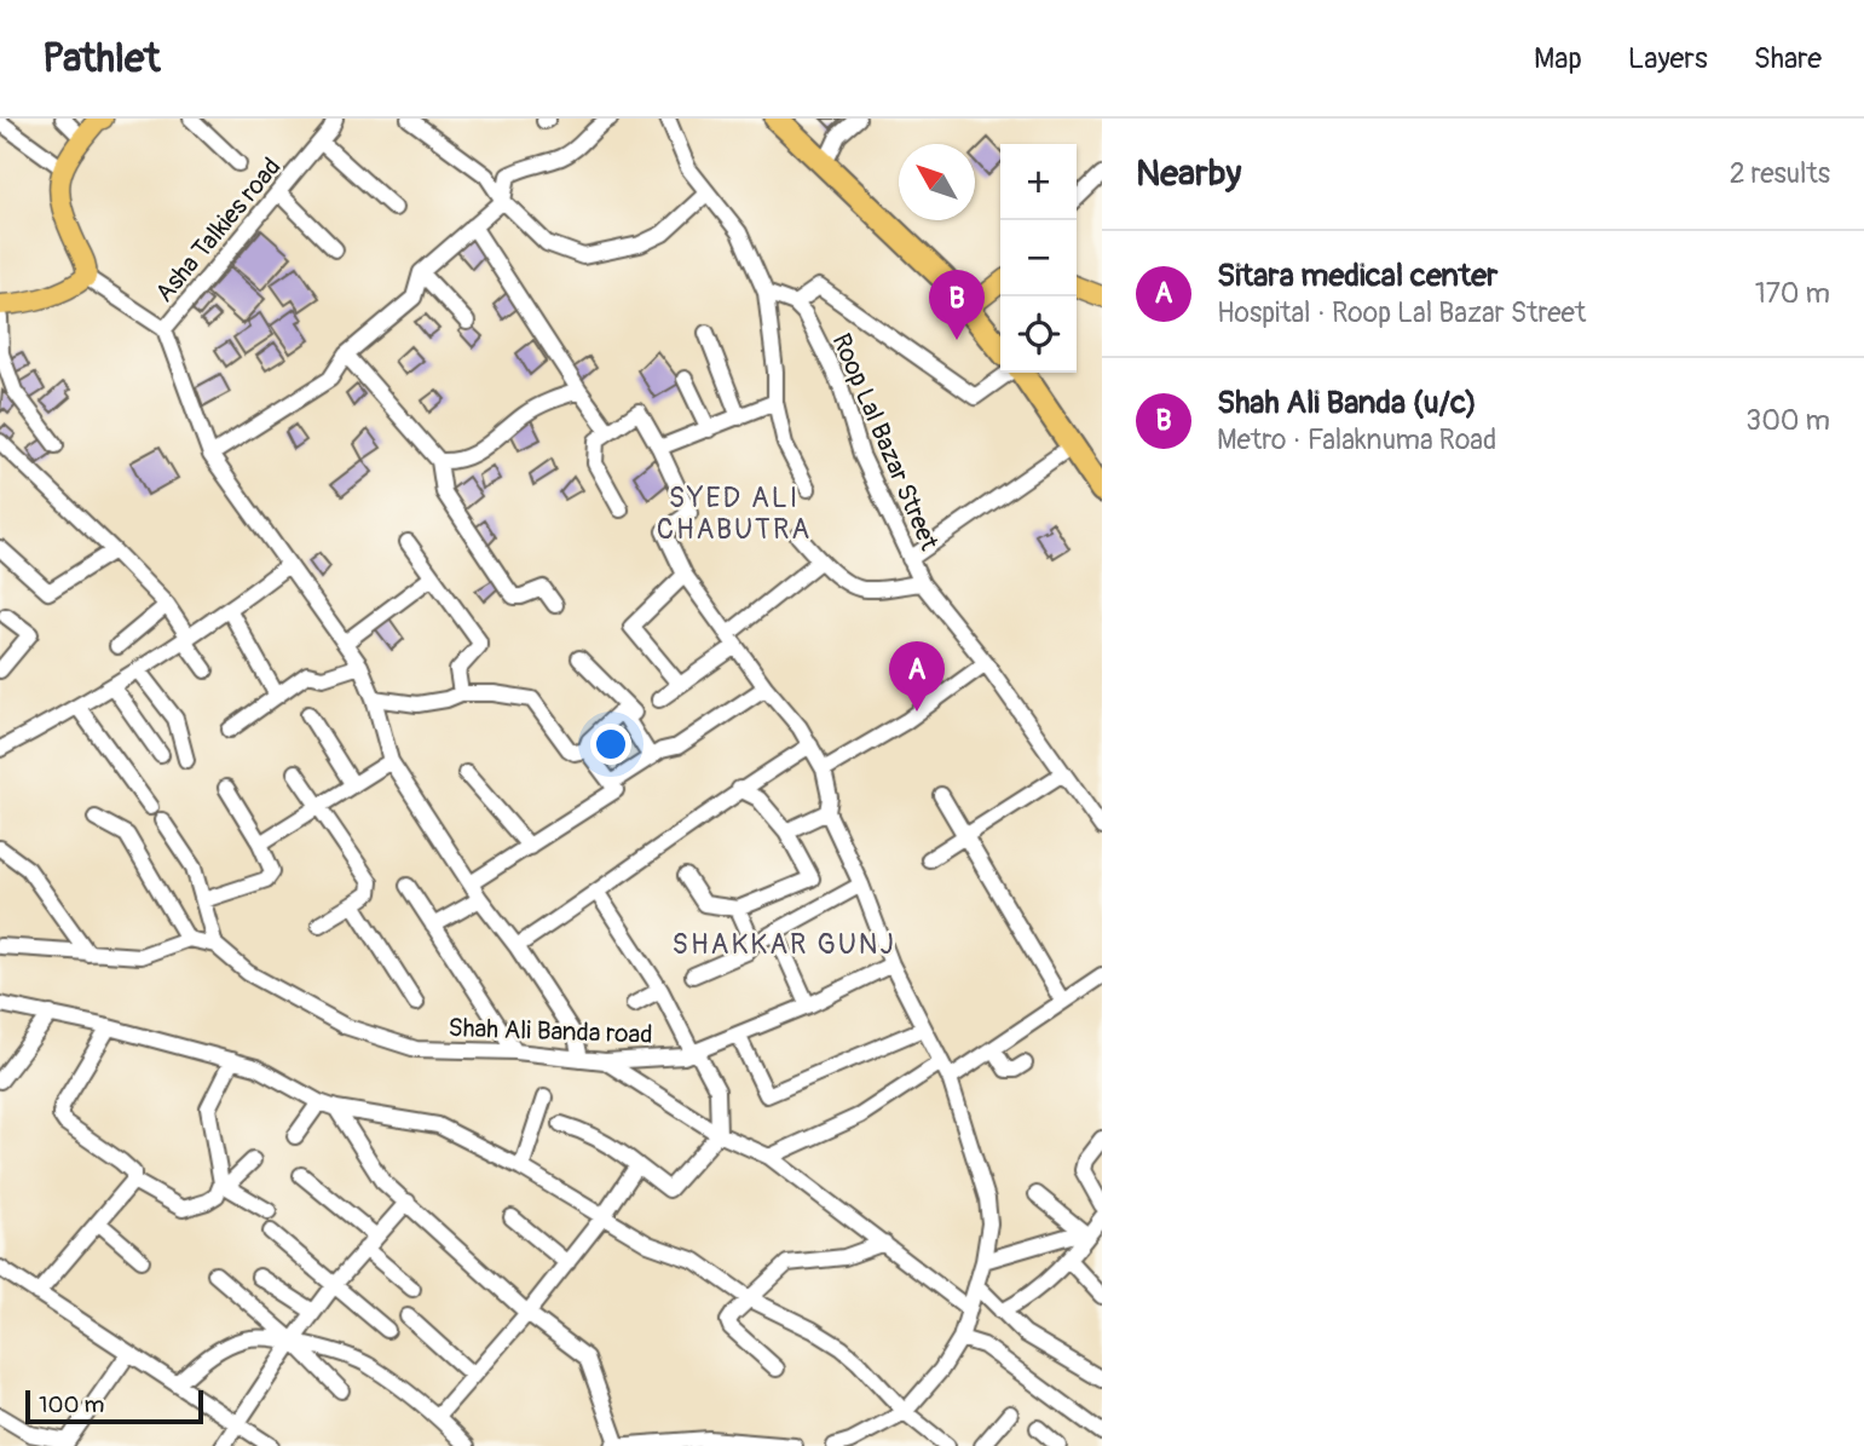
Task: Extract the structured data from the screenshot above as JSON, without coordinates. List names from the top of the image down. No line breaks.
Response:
{"streets":{"street":["Asha Talkies road","Roop Lal Bazar Street","Shah Ali Banda road"]},"districts":["SYED ALI CHABUTRA","SHAKKAR GUNJ"],"scale_bar":"100 m","north":"top left","page":{"header":"Pathlet","nav":["Map","Layers","Share"],"heading":["Nearby","2 results"],"map_buttons":["+","−"],"list":[{"mark":"A","name":"Sitara medical center","note":"Hospital · Roop Lal Bazar Street","value":"170 m"},{"mark":"B","name":"Shah Ali Banda (u/c)","note":"Metro · Falaknuma Road","value":"300 m"}],"pins":["B","A"],"scale":"100 m"}}
